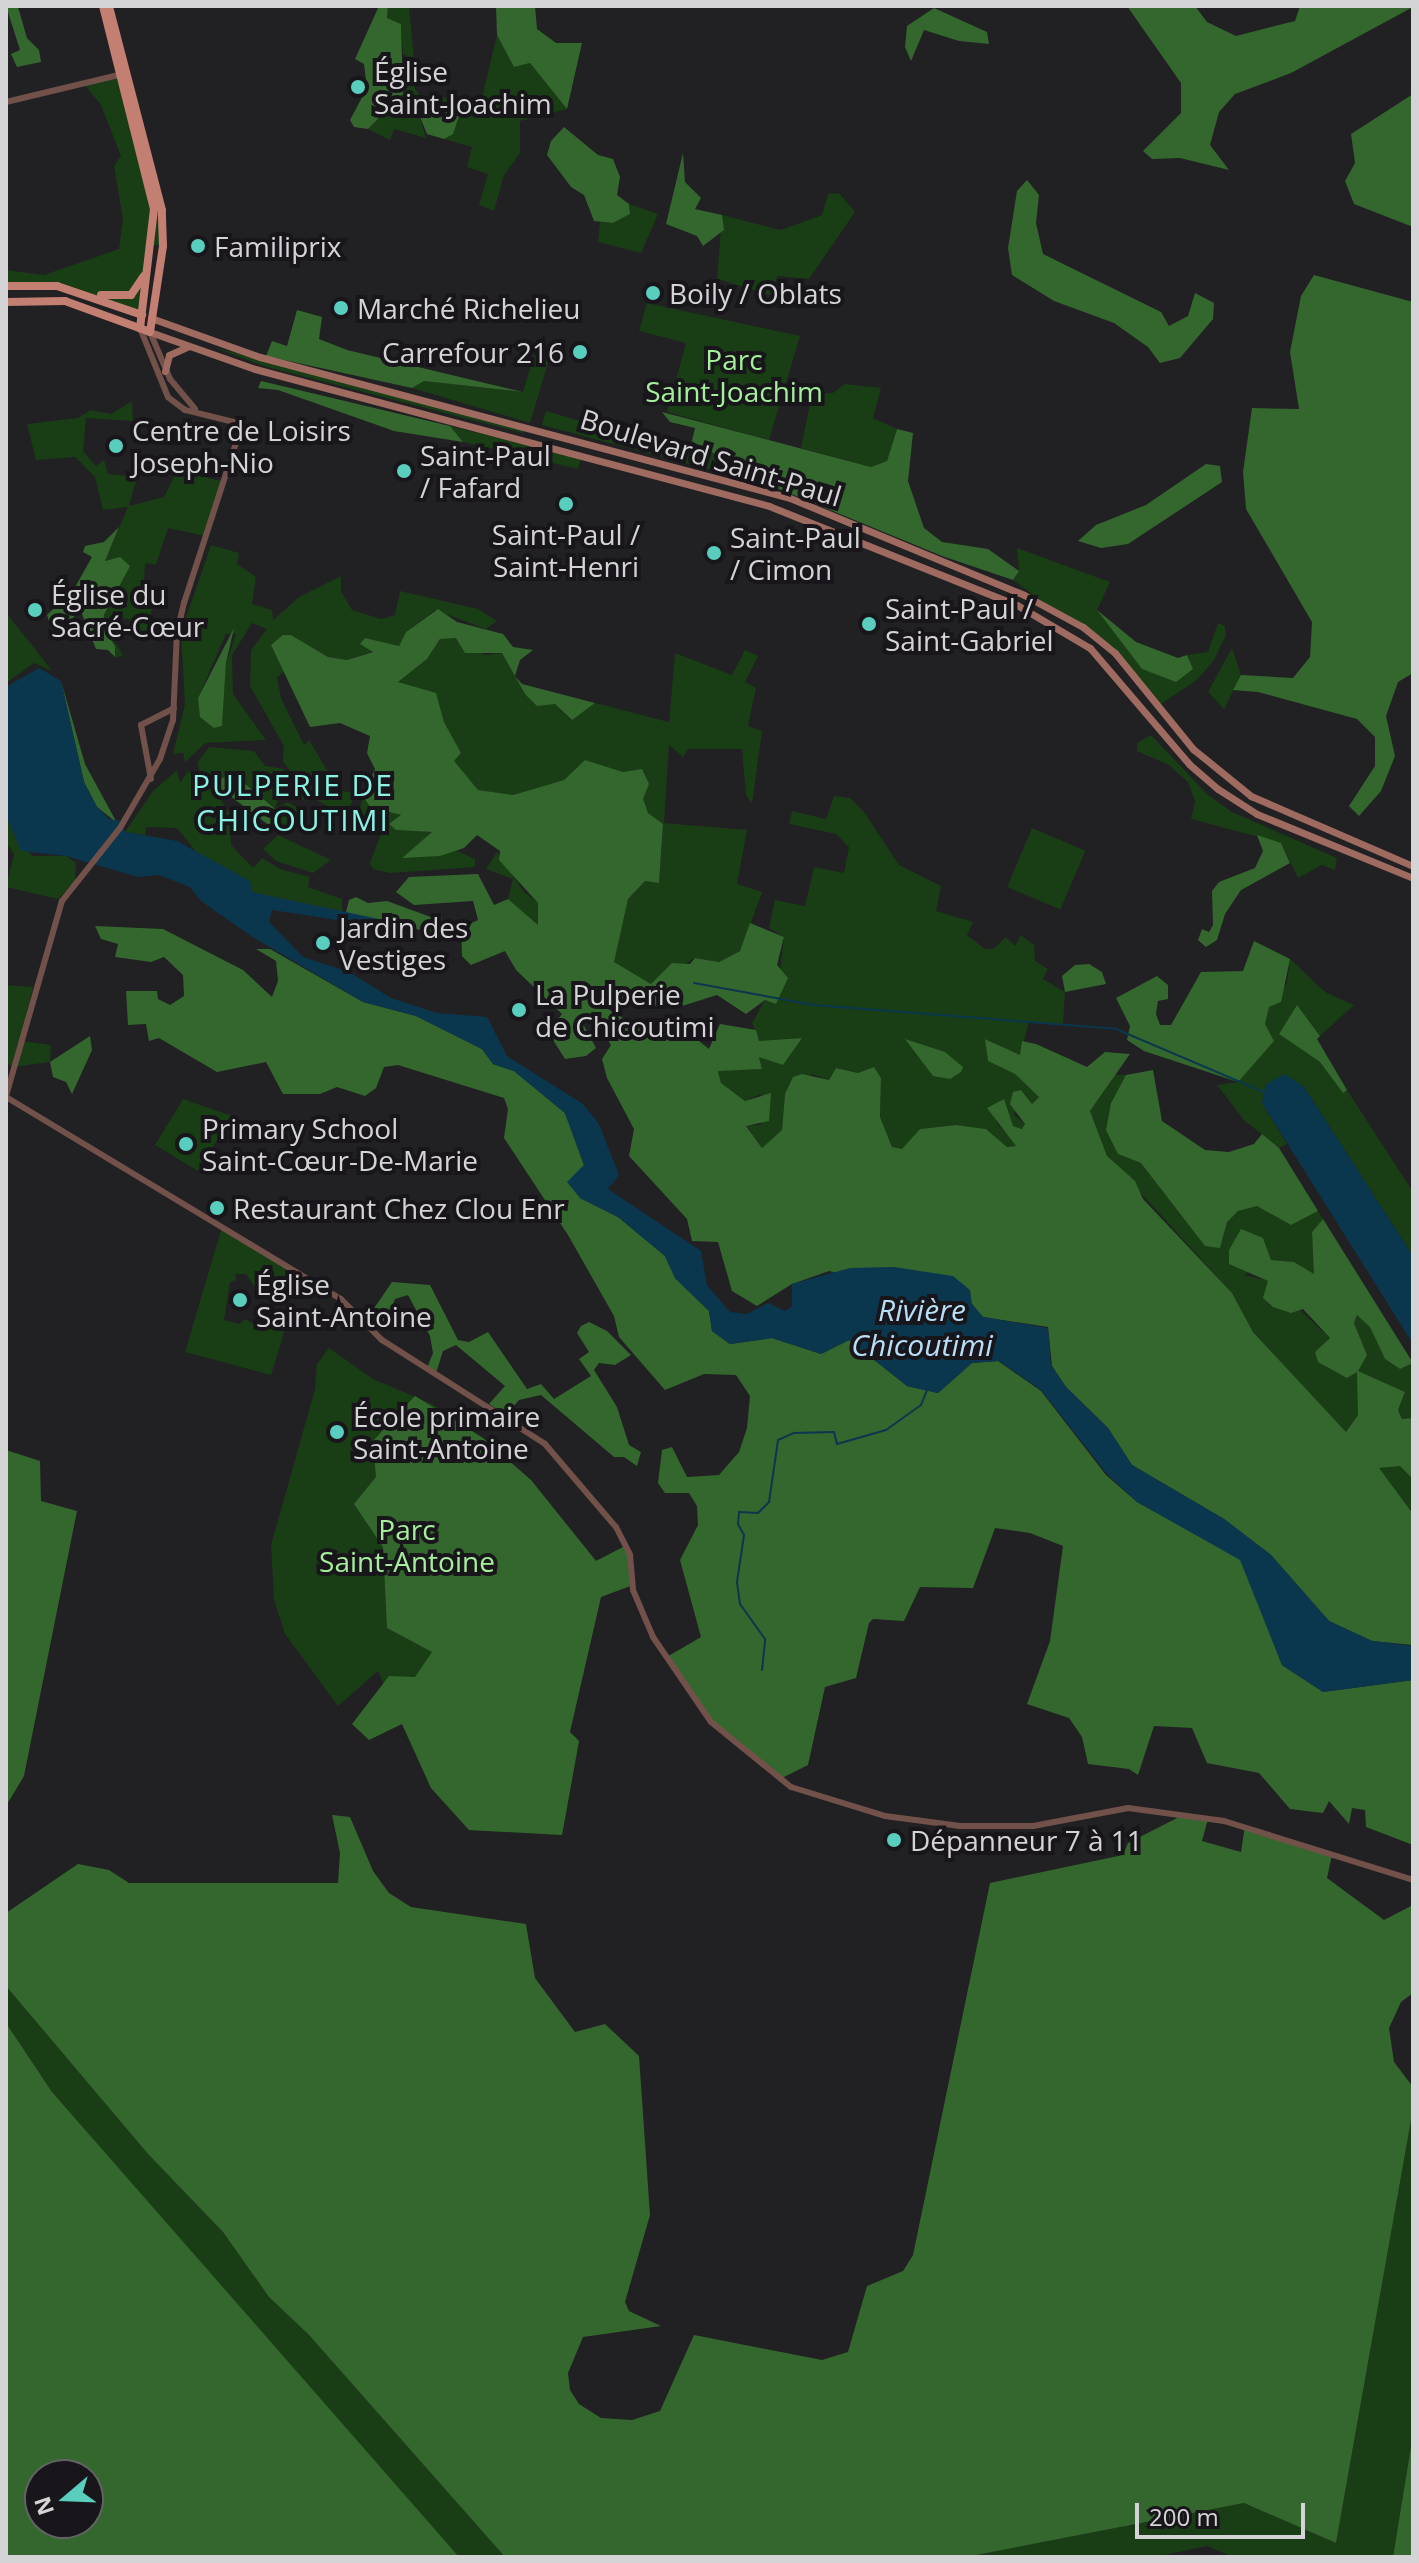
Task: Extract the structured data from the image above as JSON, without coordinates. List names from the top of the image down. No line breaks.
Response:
{"streets":{"main road":["Boulevard Saint-Paul"]},"districts":["PULPERIE DE CHICOUTIMI"],"water":["Rivière Chicoutimi"],"parks":["Parc Saint-Joachim","Parc Saint-Antoine"],"places":["Église Saint-Joachim","Familiprix","Boily / Oblats","Marché Richelieu","Carrefour 216","Centre de Loisirs Joseph-Nio","Saint-Paul / Fafard","Saint-Paul / Saint-Henri","Saint-Paul / Cimon","Église du Sacré-Cœur","Saint-Paul / Saint-Gabriel","Jardin des Vestiges","La Pulperie de Chicoutimi","Primary School Saint-Cœur-De-Marie","Restaurant Chez Clou Enr","Église Saint-Antoine","École primaire Saint-Antoine","Dépanneur 7 à 11"],"scale_bar":"200 m","north":"left"}
